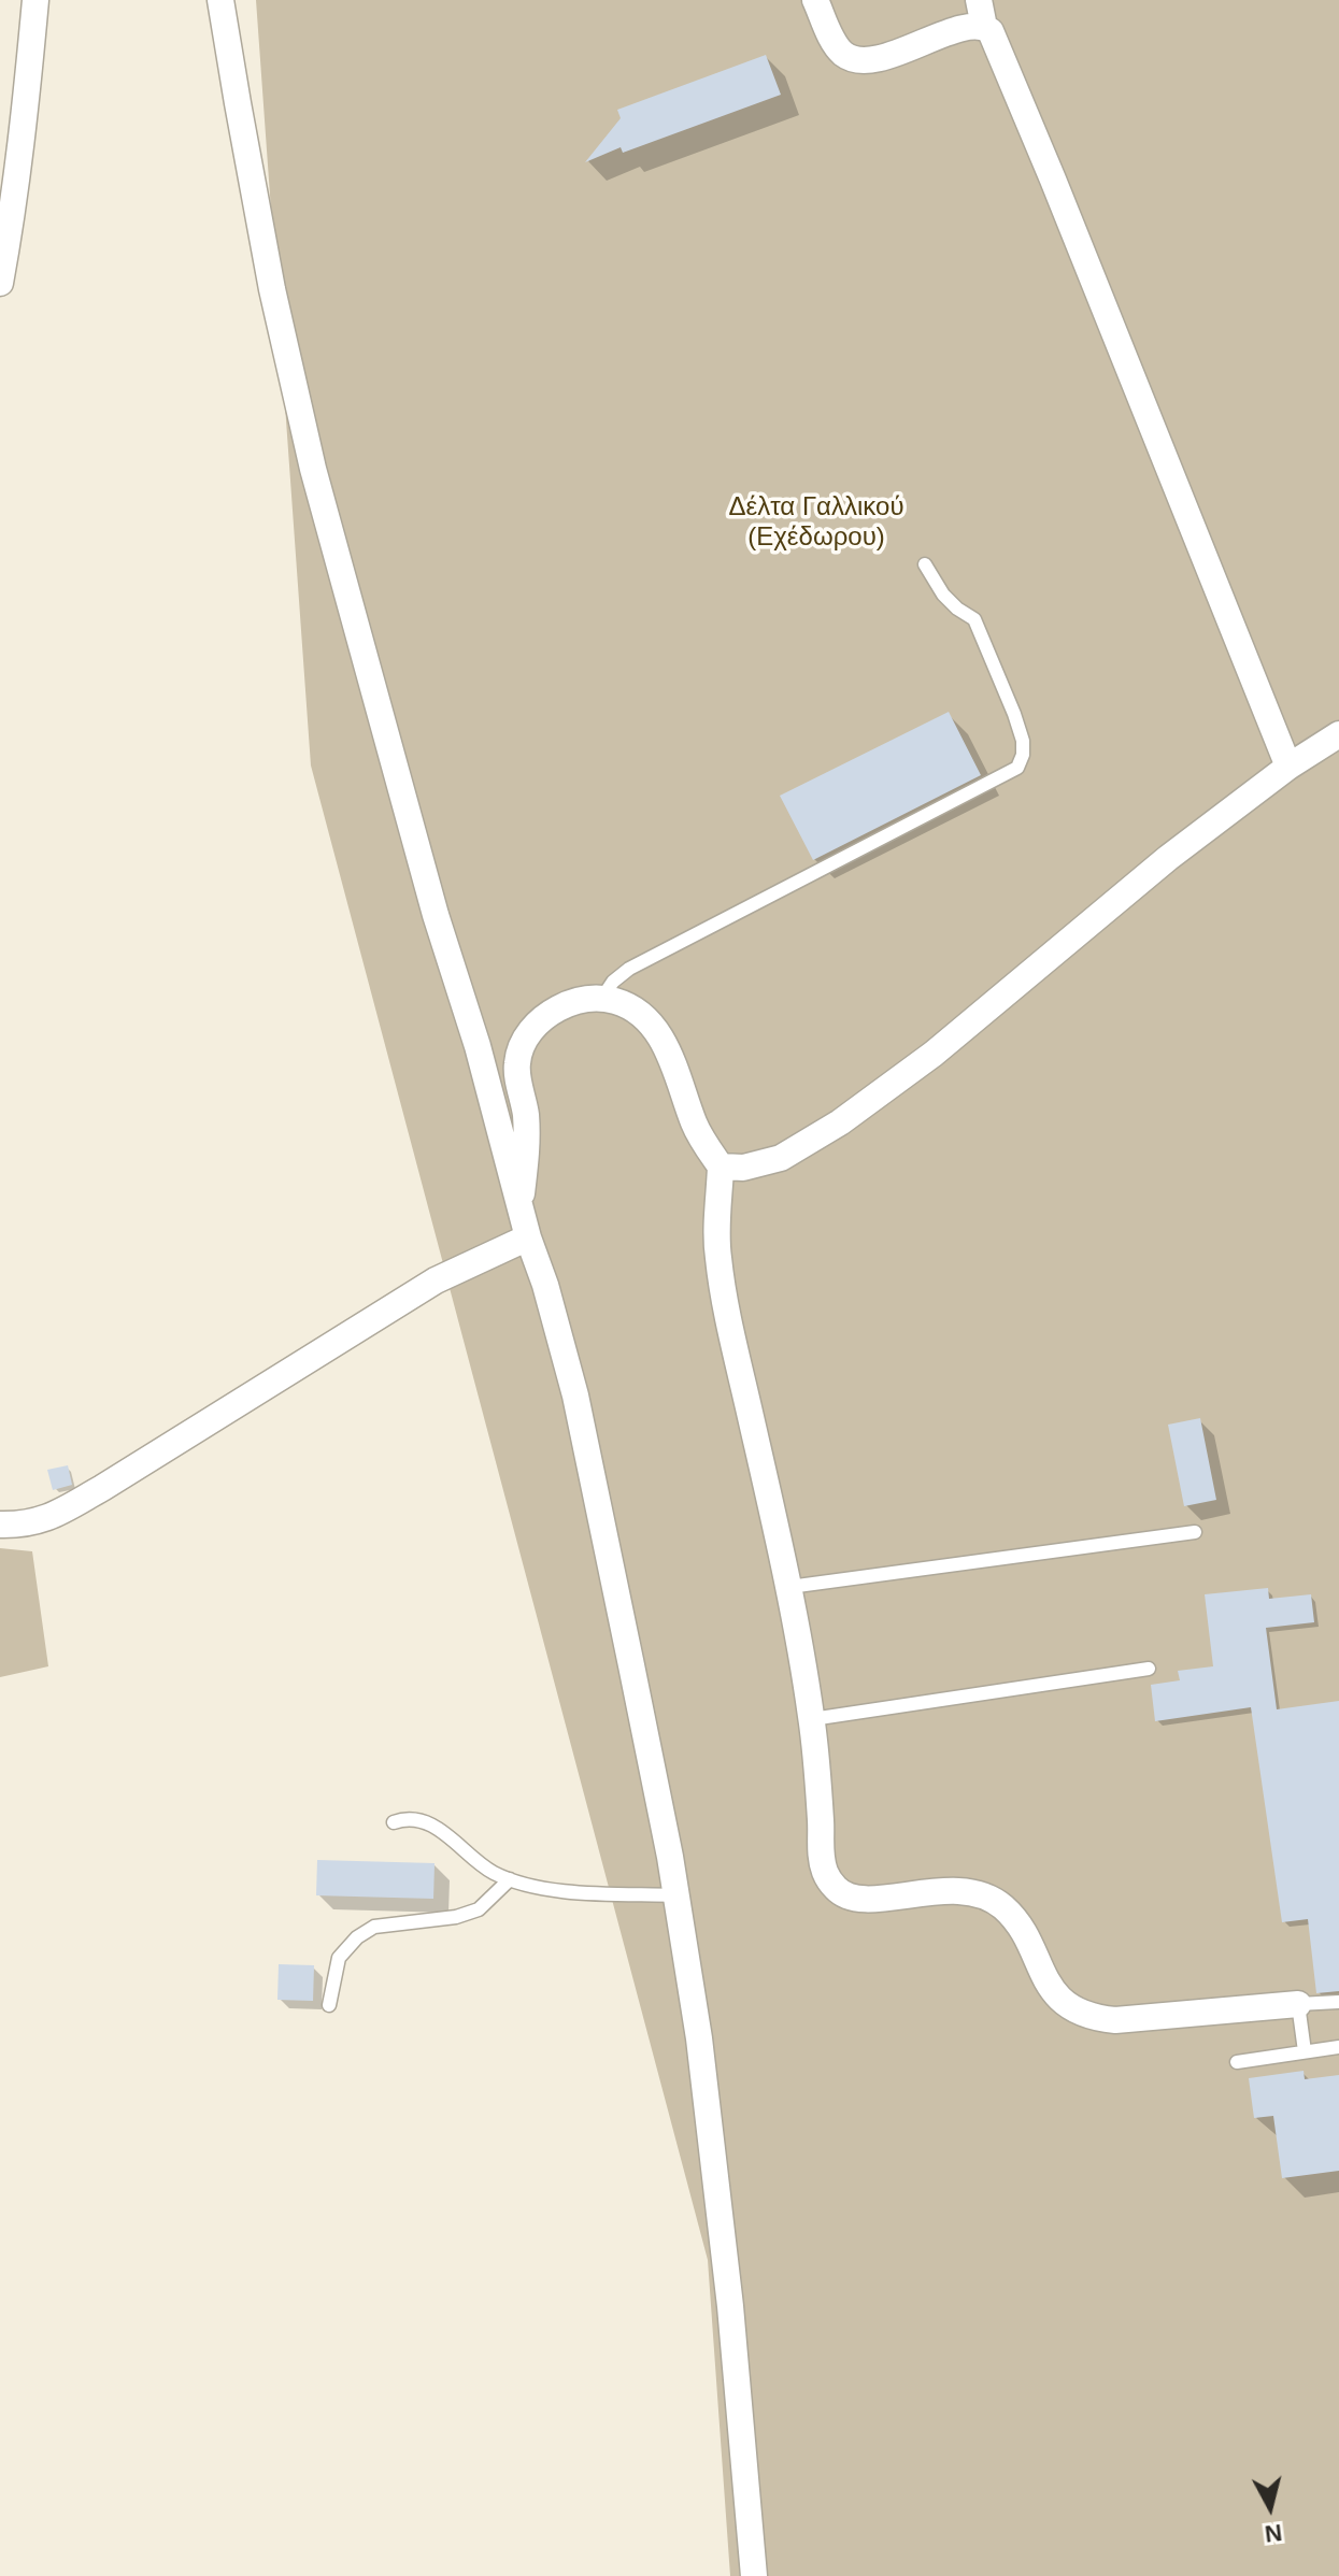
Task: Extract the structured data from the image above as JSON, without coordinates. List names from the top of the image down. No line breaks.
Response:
{"parks":["Δέλτα Γαλλικού (Εχέδωρου)"],"north":"bottom"}
